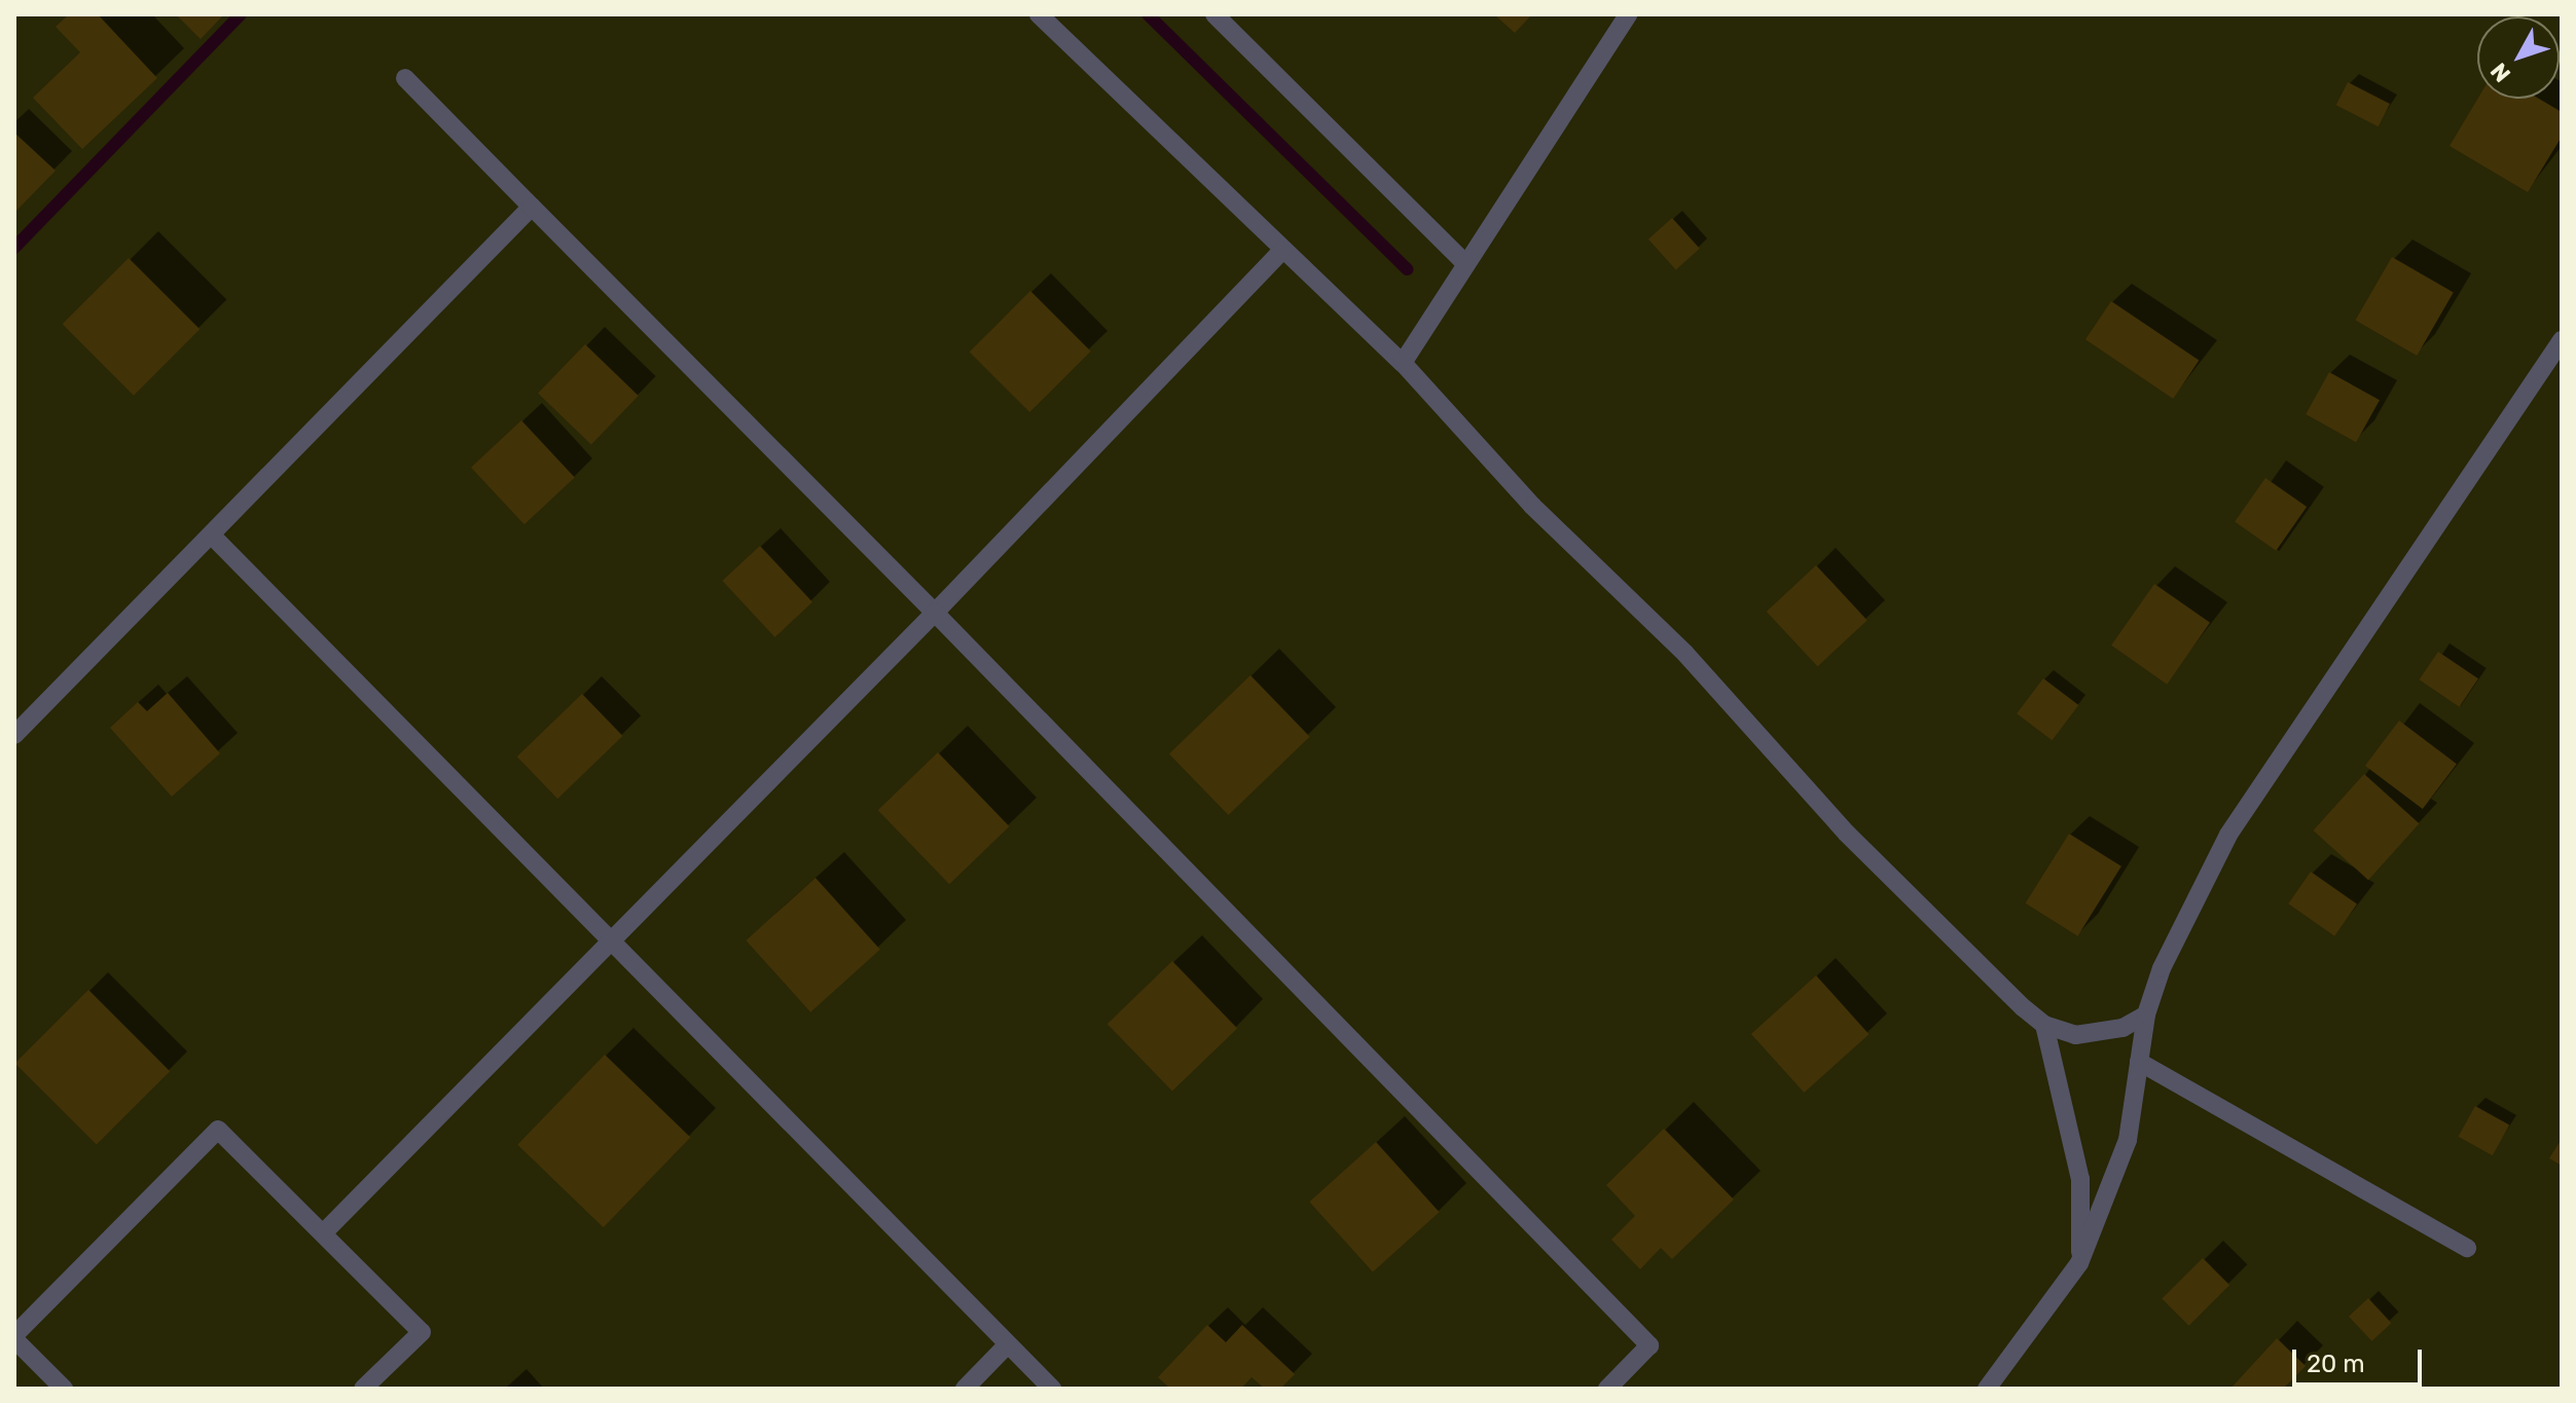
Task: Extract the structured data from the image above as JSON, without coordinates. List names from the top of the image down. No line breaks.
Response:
{"scale_bar":"20 m","north":"bottom left"}
